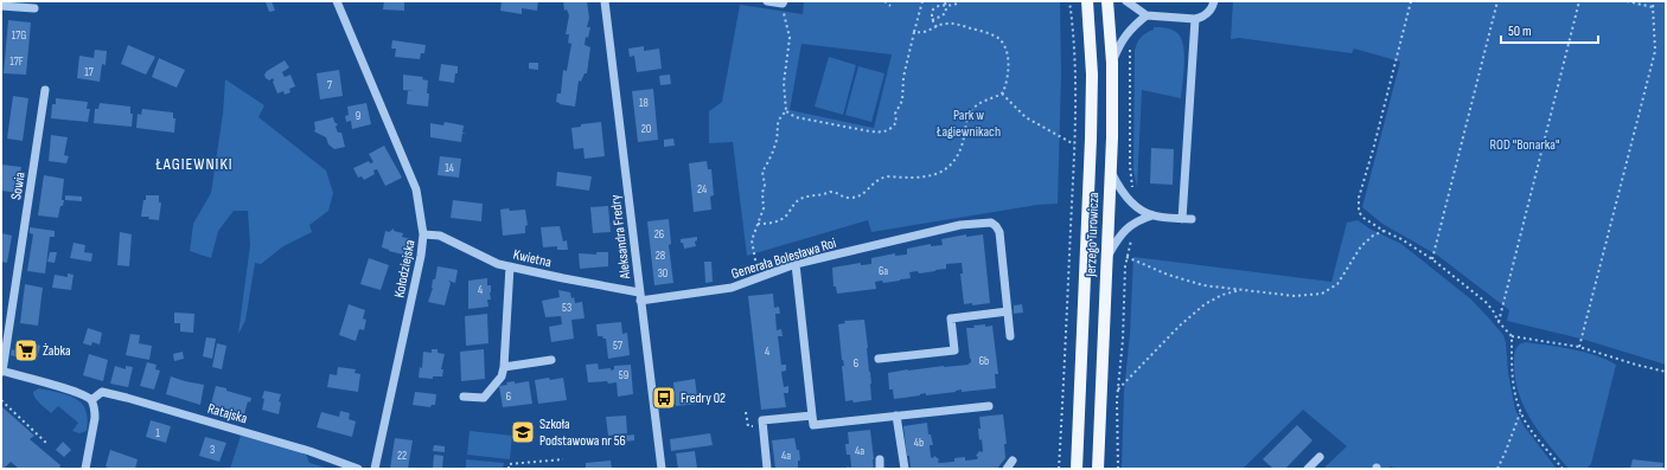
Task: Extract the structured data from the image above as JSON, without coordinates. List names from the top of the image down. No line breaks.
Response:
{"streets":{"main road":["Jerzego Turowicza"],"street":["Sowia","Aleksandra Fredry","Kwietna","Generała Bolesława Roi","Kołodziejska","Ratajska"]},"crossings":[["Aleksandra Fredry","Kwietna"],["Aleksandra Fredry","Generała Bolesława Roi"],["Kwietna","Generała Bolesława Roi"],["Kwietna","Kołodziejska"]],"districts":["ŁAGIEWNIKI"],"parks":["Park w Łagiewnikach","ROD \"Bonarka\""],"places":{"supermarket":["Żabka"],"bus stop":["Fredry 02"],"school or university":["Szkoła Podstawowa nr 56"]},"house_numbers":["17G","17F","17","7","18","9","20","14","24","26","28","6a","30","4","53","57","4","6b","6","59","6","1","4b","3","4a","22","4a"],"scale_bar":"50 m"}
